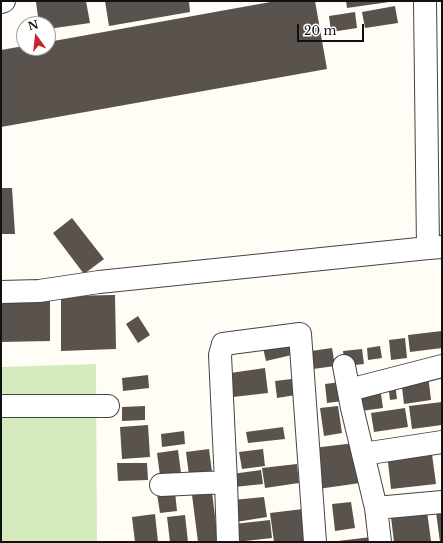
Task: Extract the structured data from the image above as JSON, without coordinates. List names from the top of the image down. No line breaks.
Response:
{"scale_bar":"20 m","north":"top"}
